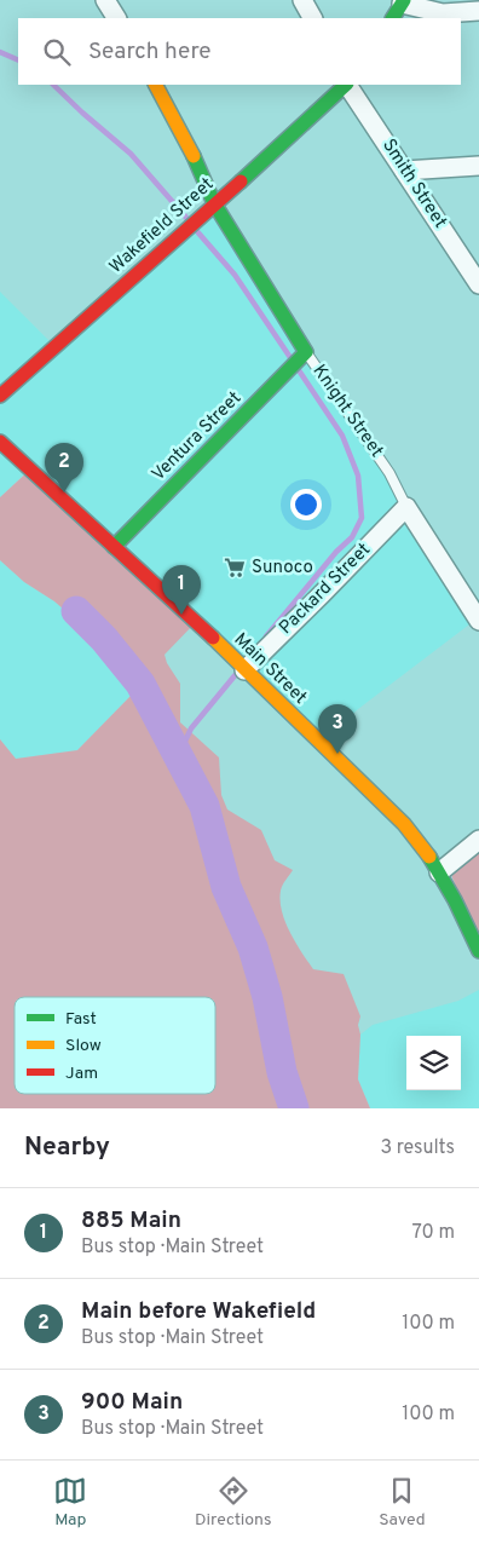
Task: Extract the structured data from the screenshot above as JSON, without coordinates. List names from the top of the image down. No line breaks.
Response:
{"streets":{"street":["Smith Street","Wakefield Street","Knight Street","Ventura Street","Packard Street","Main Street"]},"crossings":[["Wakefield Street","Knight Street"],["Knight Street","Ventura Street"],["Knight Street","Packard Street"],["Ventura Street","Main Street"],["Packard Street","Main Street"]],"places":{"supermarket":["Sunoco"]},"legend":["Fast","Slow","Jam"],"page":{"search":"Search here","pins":["2","1","3"],"heading":["Nearby","3 results"],"list":[{"mark":"1","name":"885 Main","note":"Bus stop · Main Street","value":"70 m"},{"mark":"2","name":"Main before Wakefield","note":"Bus stop · Main Street","value":"100 m"},{"mark":"3","name":"900 Main","note":"Bus stop · Main Street","value":"100 m"}],"nav":["Map","Directions","Saved"]}}
